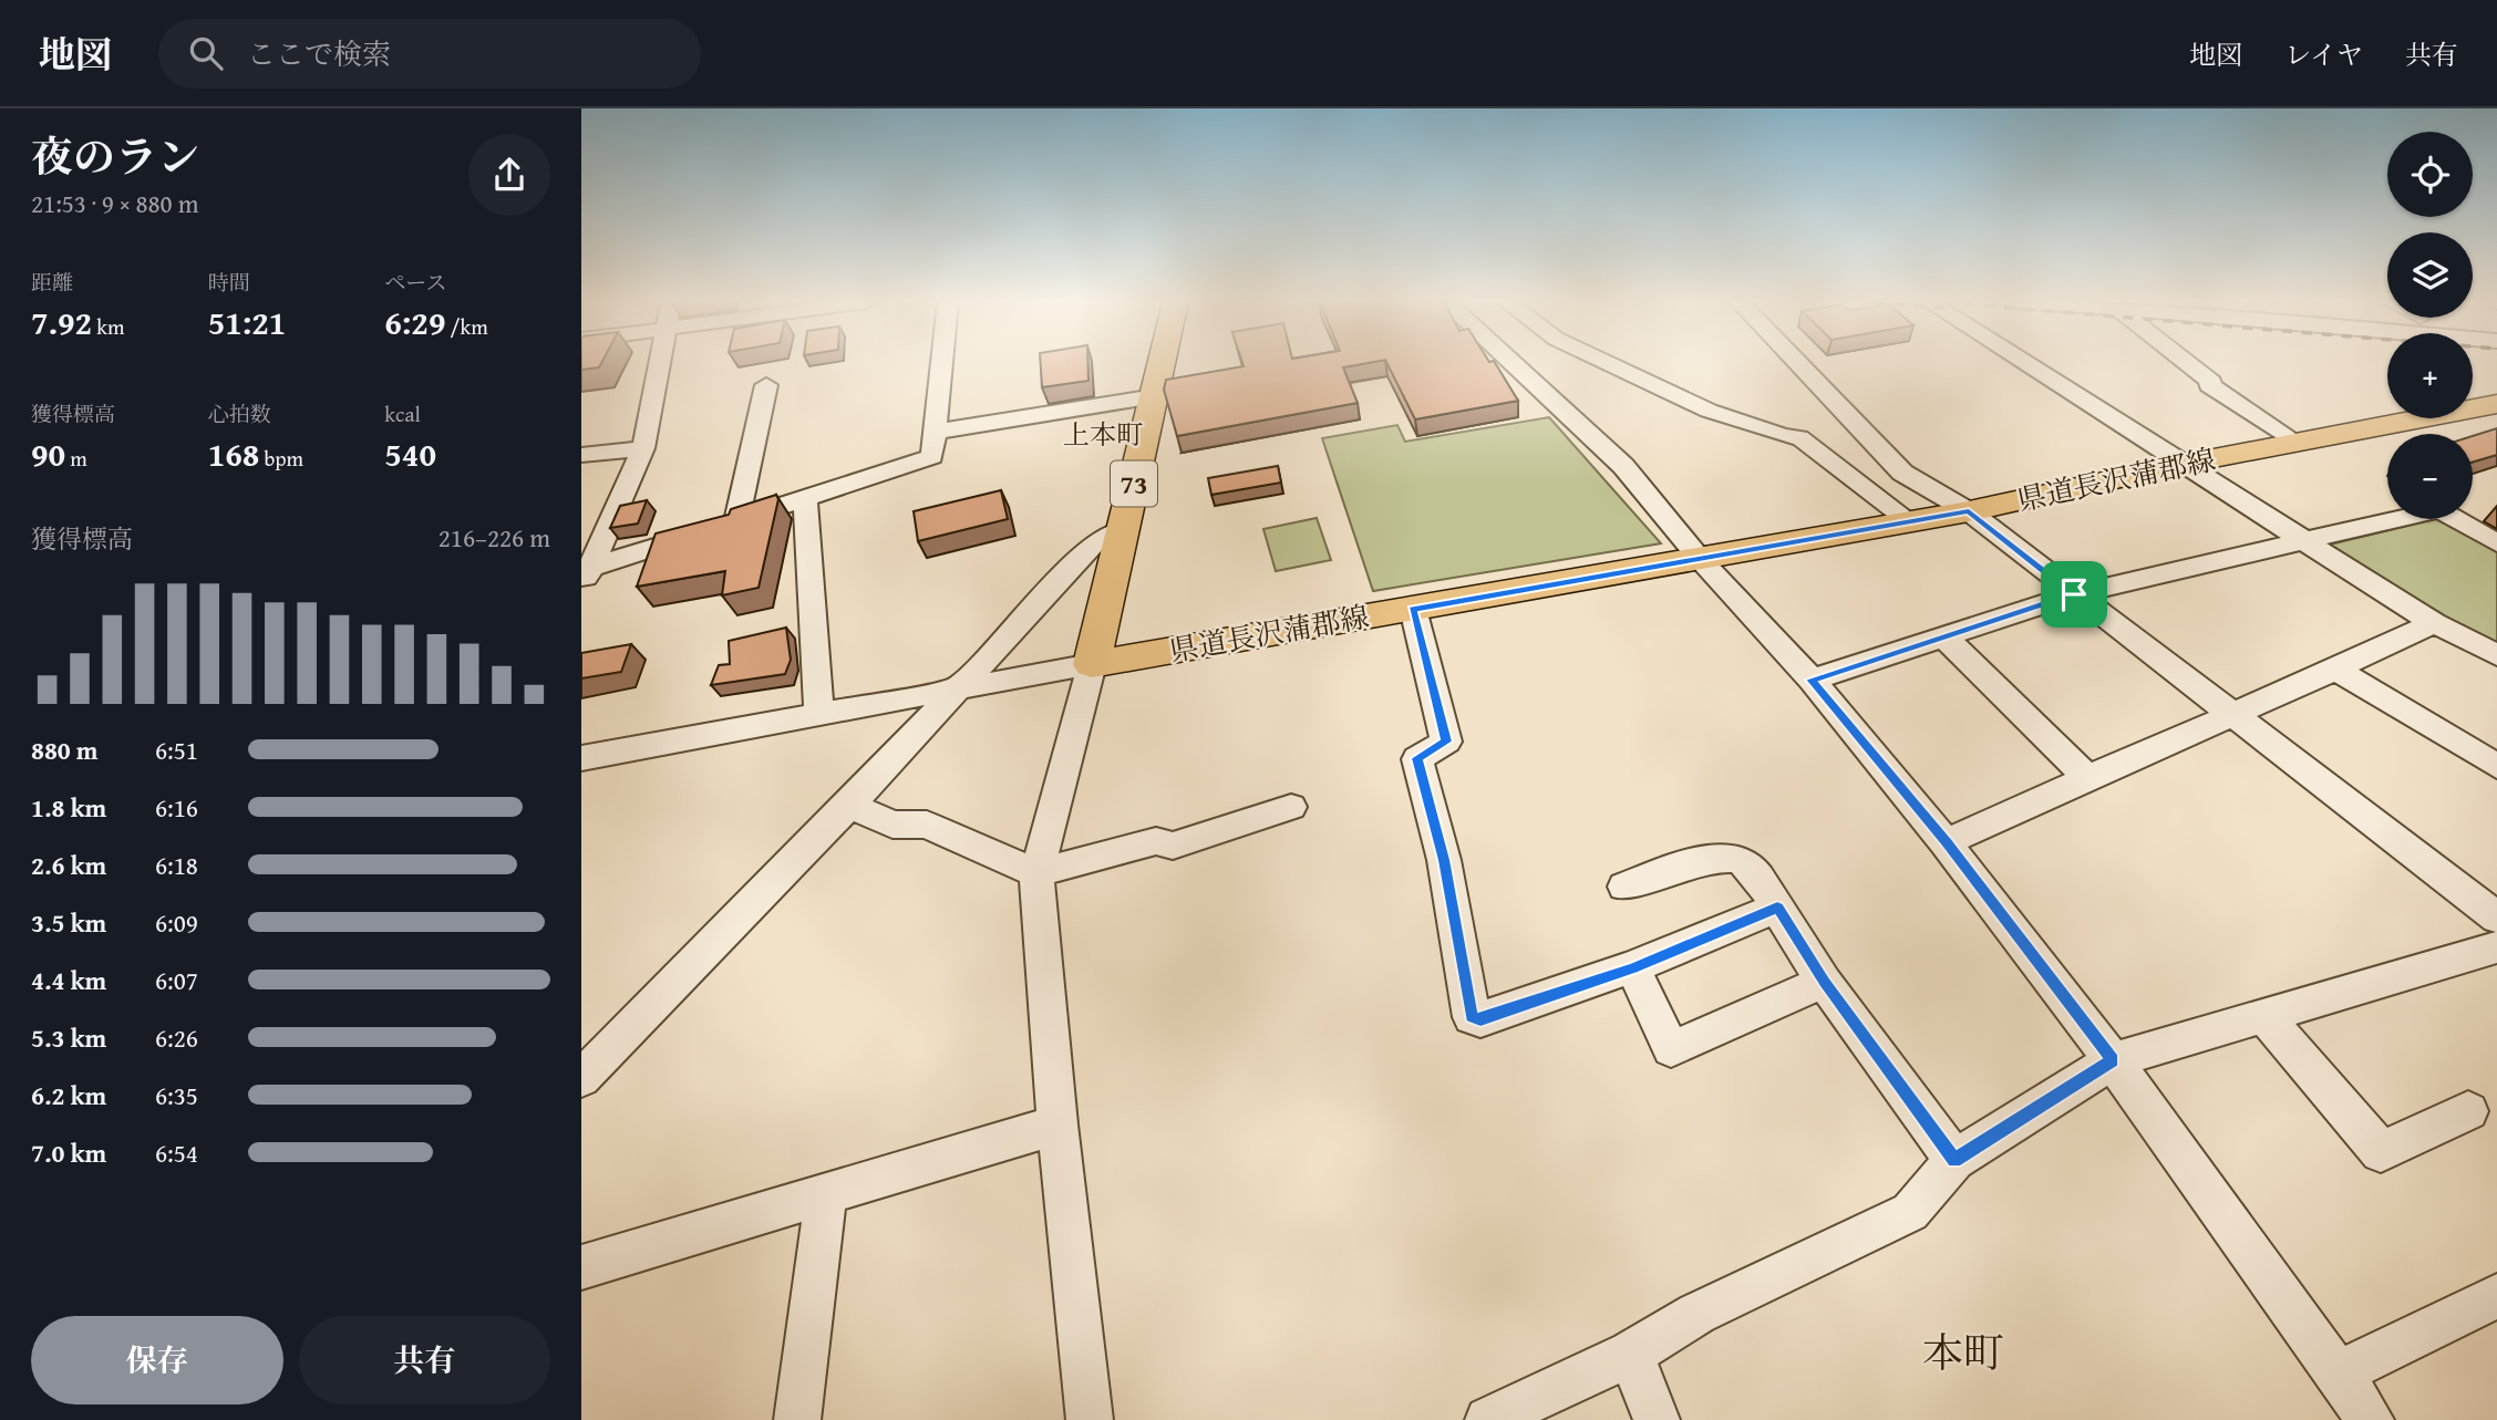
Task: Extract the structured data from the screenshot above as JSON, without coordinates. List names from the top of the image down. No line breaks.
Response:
{"streets":{"main road":["県道長沢蒲郡線","73"]},"crossings":[["県道長沢蒲郡線","73"]],"districts":["上本町","本町"],"page":{"header":"地図","search":"ここで検索","nav":["地図","レイヤ","共有"],"heading":["夜のラン","21:53 · 9 × 880 m"],"map_buttons":["+","−"],"stats":[["距離","7.92 km"],["時間","51:21"],["ペース","6:29 /km"],["獲得標高","90 m"],["心拍数","168 bpm"],["kcal","540"]],"chart":["獲得標高","216–226 m"],"list":[{"name":"880 m","note":"6:51"},{"name":"1.8 km","note":"6:16"},{"name":"2.6 km","note":"6:18"},{"name":"3.5 km","note":"6:09"},{"name":"4.4 km","note":"6:07"},{"name":"5.3 km","note":"6:26"},{"name":"6.2 km","note":"6:35"},{"name":"7.0 km","note":"6:54"}],"buttons":["保存","共有"]}}
